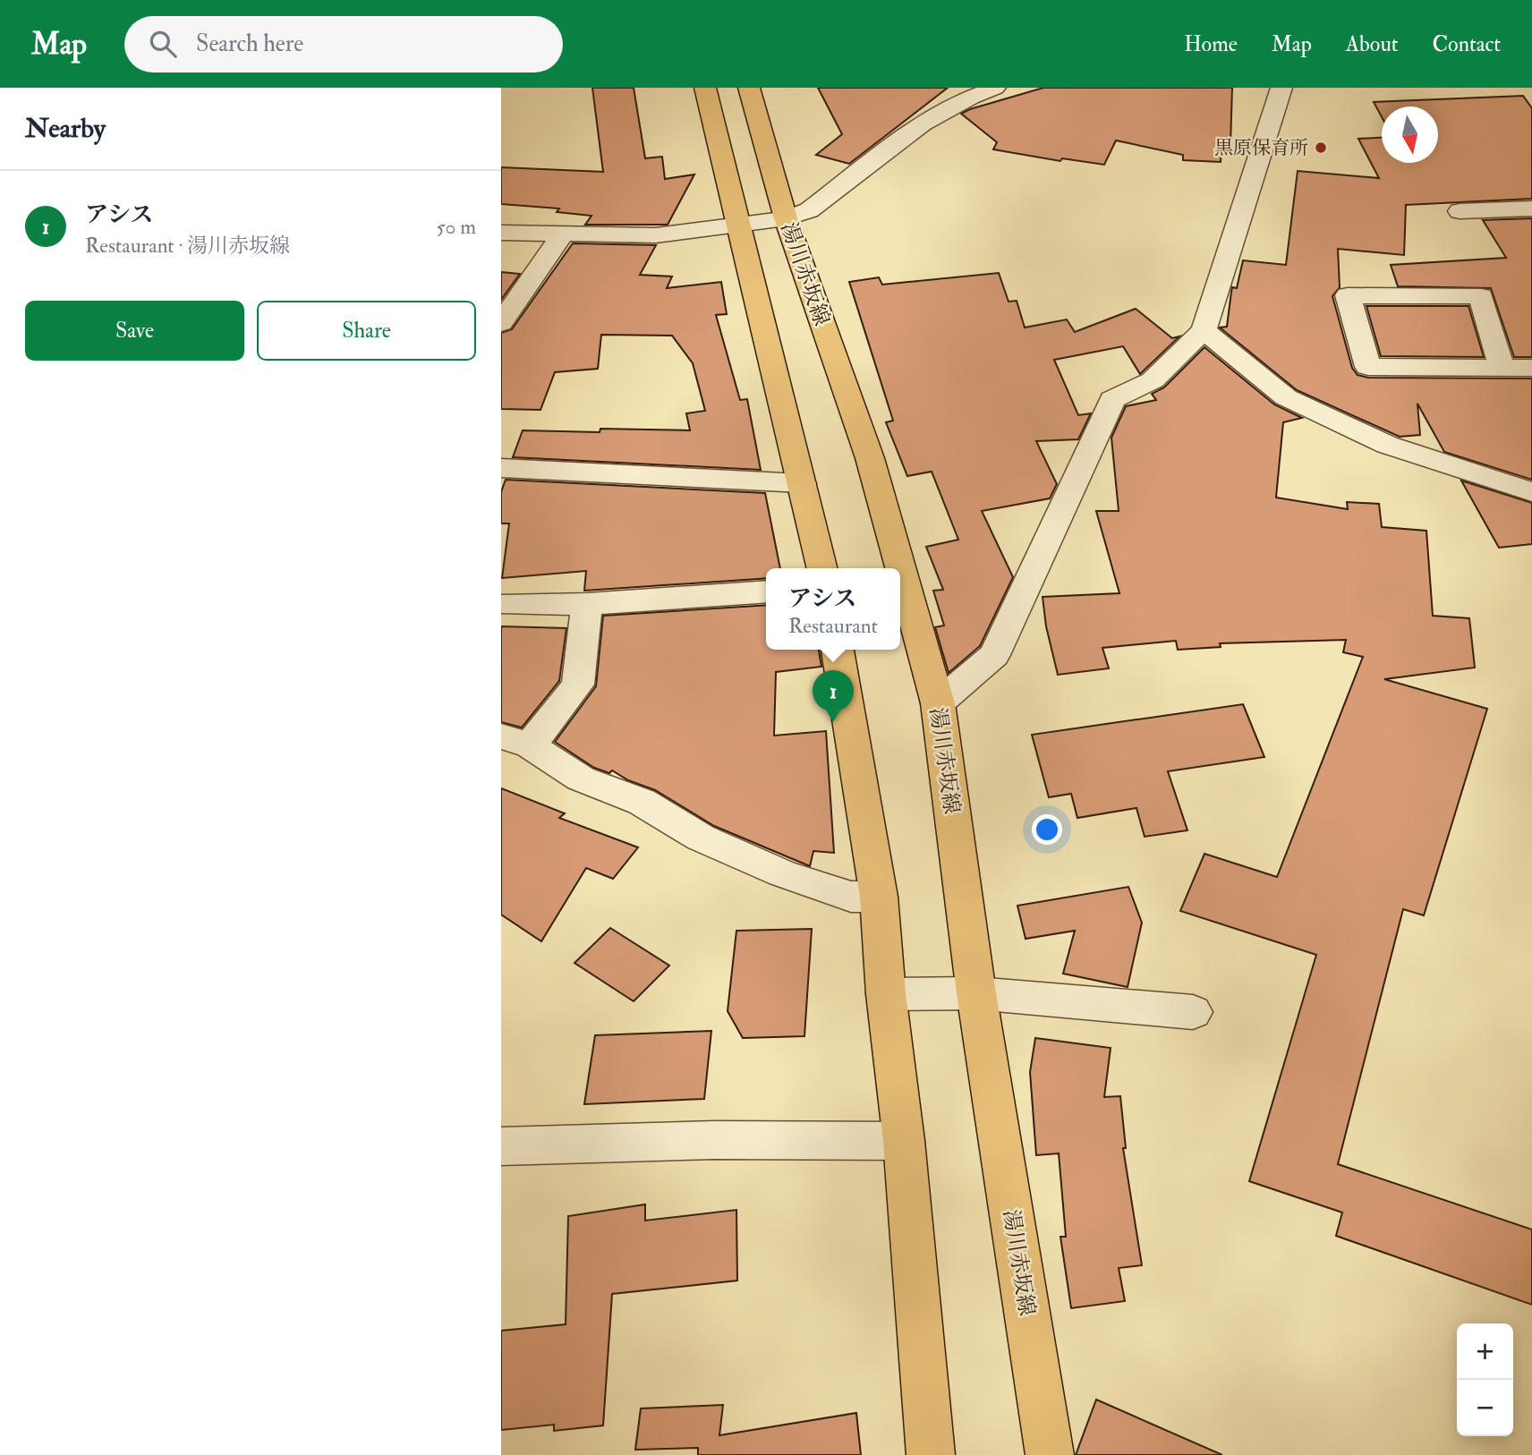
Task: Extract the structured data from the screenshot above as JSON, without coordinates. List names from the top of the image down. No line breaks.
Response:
{"streets":{"main road":["湯川赤坂線"]},"places":["黒原保育所"],"north":"bottom","page":{"header":"Map","search":"Search here","nav":["Home","Map","About","Contact"],"heading":"Nearby","list":[{"mark":"1","name":"アシス","note":"Restaurant · 湯川赤坂線","value":"50 m"}],"buttons":["Save","Share"],"popup":["アシス","Restaurant"],"pins":"1","map_buttons":["+","−"]}}
